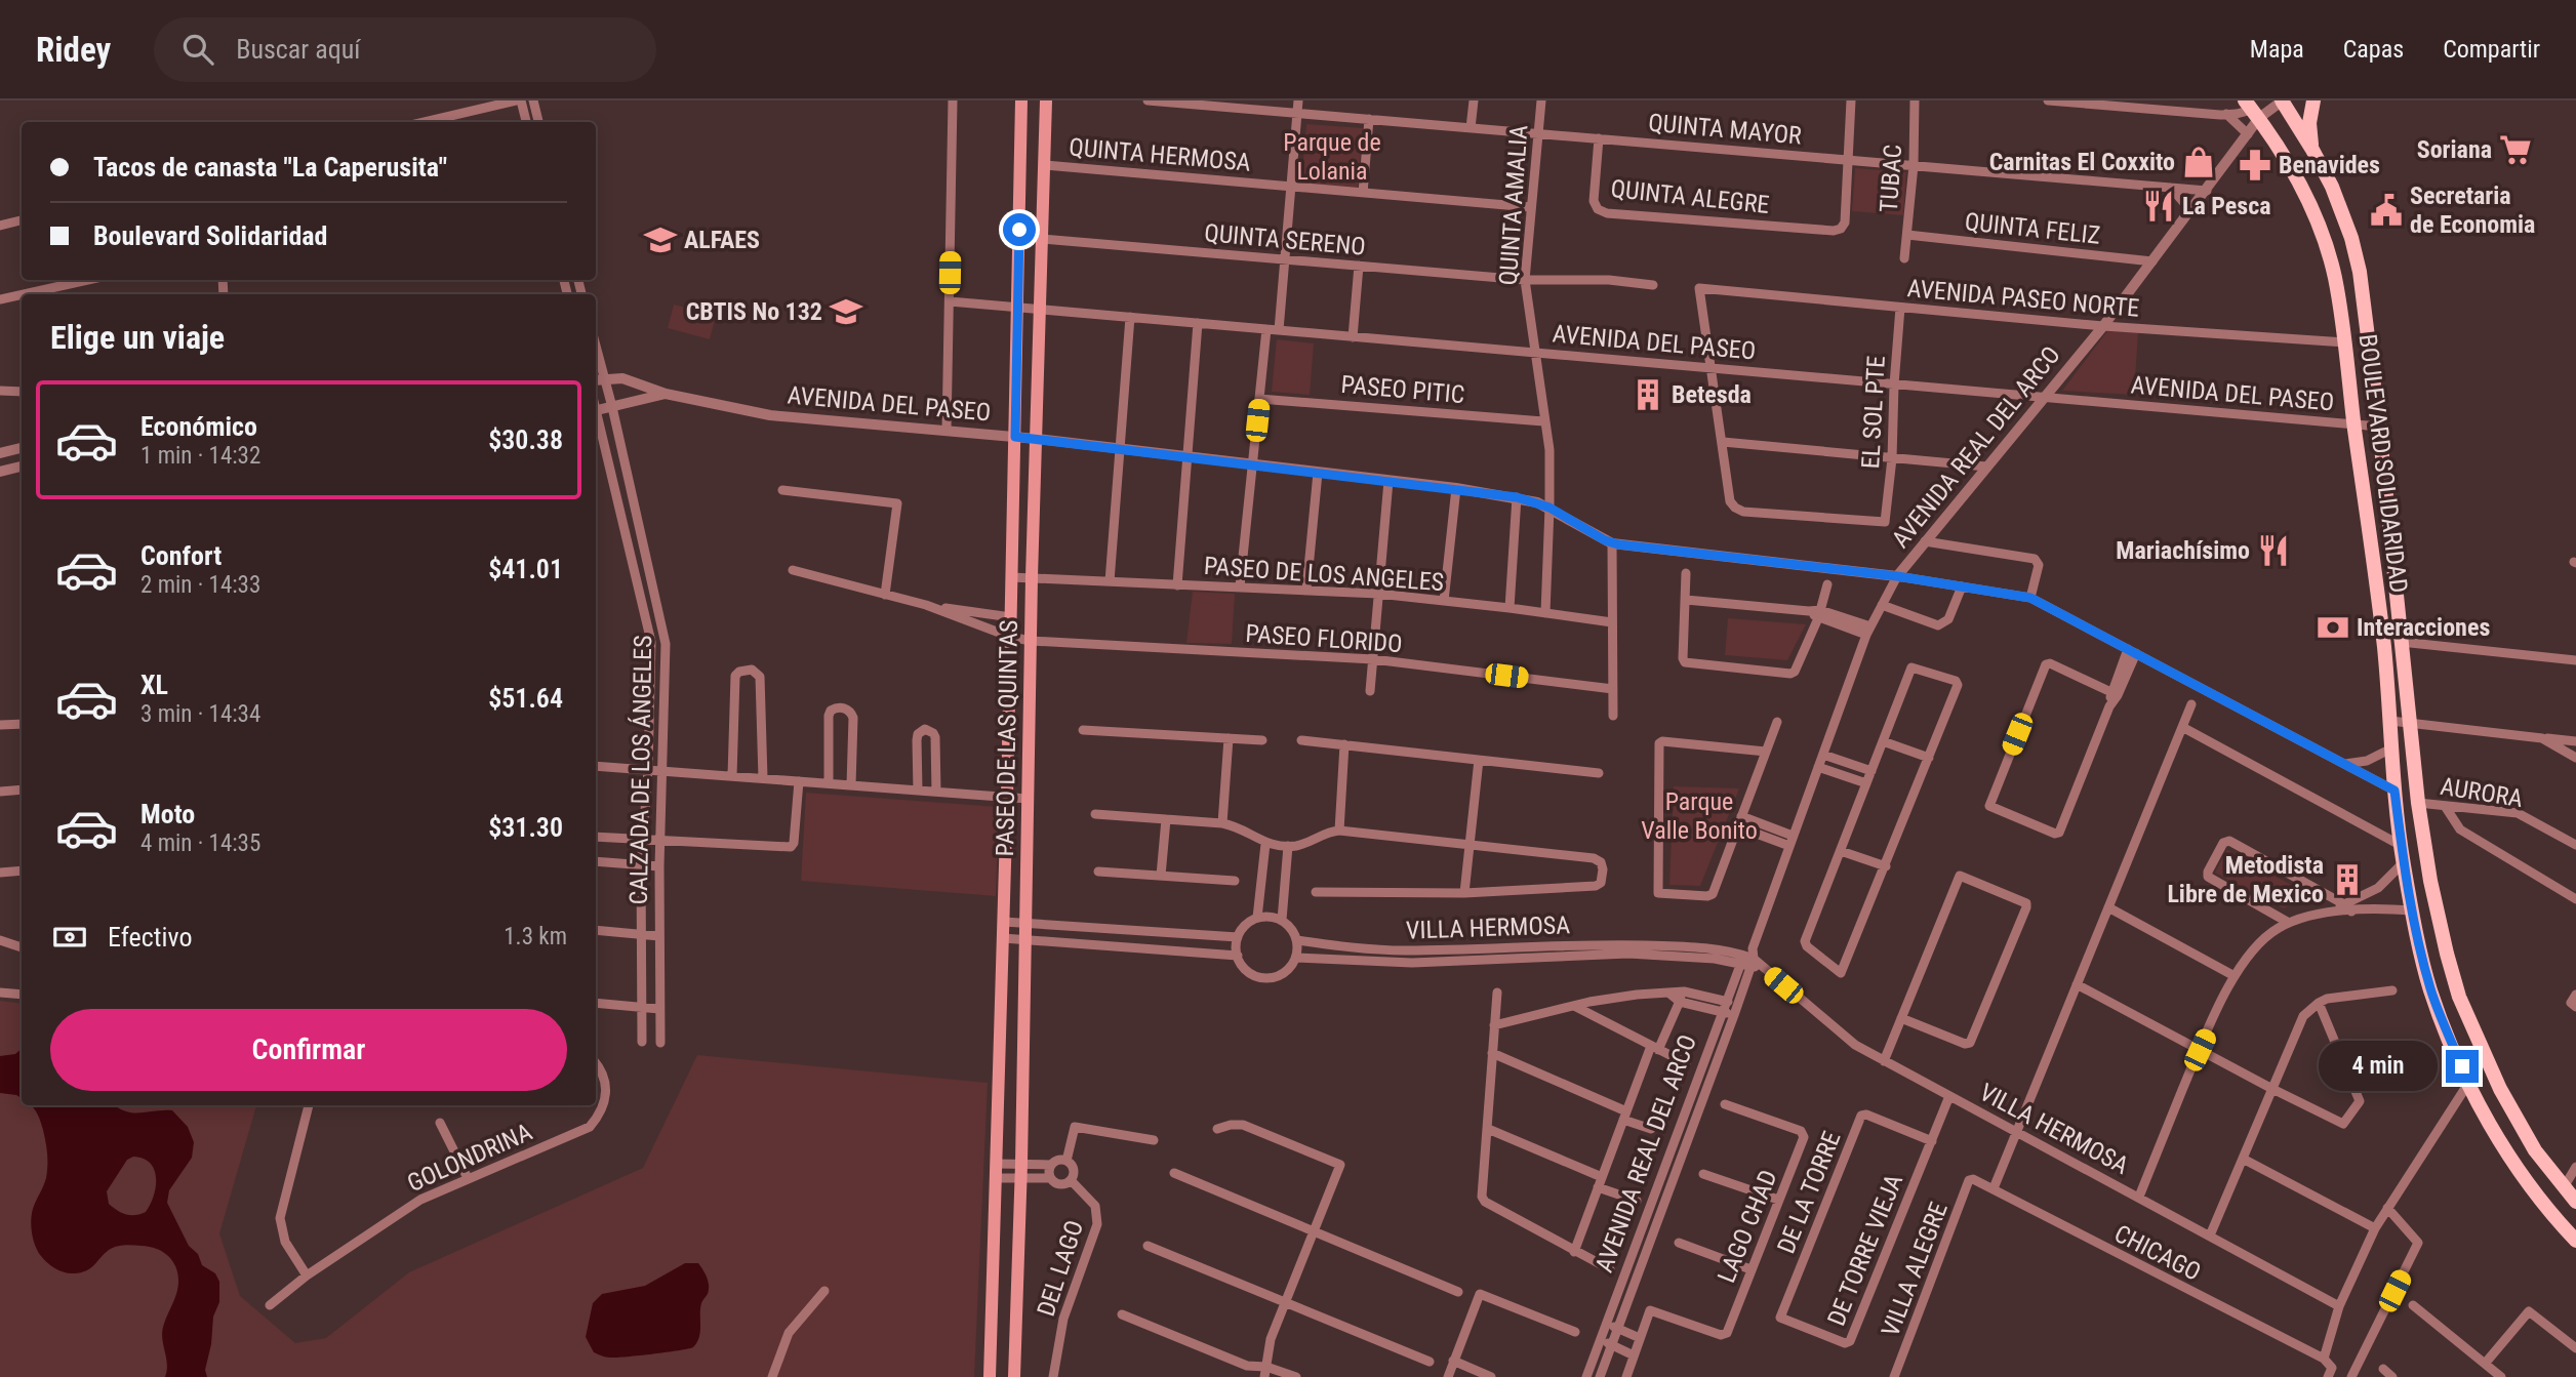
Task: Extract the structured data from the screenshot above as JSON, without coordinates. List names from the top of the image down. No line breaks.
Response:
{"streets":{"main road":["BOULEVARD SOLIDARIDAD","PASEO DE LAS QUINTAS"],"street":["QUINTA MAYOR","QUINTA HERMOSA","TUBAC","QUINTA ALEGRE","QUINTA AMALIA","QUINTA FELIZ","QUINTA SERENO","AVENIDA PASEO NORTE","AVENIDA DEL PASEO","PASEO PITIC","EL SOL PTE","AVENIDA REAL DEL ARCO","PASEO DE LOS ANGELES","PASEO FLORIDO","CALZADA DE LOS ÁNGELES","AURORA","VILLA HERMOSA","GOLONDRINA","DE LA TORRE","LAGO CHAD","DE TORRE VIEJA","CHICAGO","DEL LAGO","VILLA ALEGRE"]},"crossings":[["QUINTA MAYOR","TUBAC"],["QUINTA MAYOR","QUINTA ALEGRE"],["QUINTA MAYOR","QUINTA AMALIA"],["QUINTA MAYOR","AVENIDA REAL DEL ARCO"],["QUINTA HERMOSA","QUINTA AMALIA"],["QUINTA HERMOSA","PASEO DE LAS QUINTAS"],["TUBAC","QUINTA FELIZ"],["QUINTA AMALIA","QUINTA SERENO"],["QUINTA AMALIA","AVENIDA DEL PASEO"],["QUINTA AMALIA","PASEO PITIC"],["QUINTA AMALIA","PASEO DE LOS ANGELES"],["QUINTA FELIZ","AVENIDA REAL DEL ARCO"],["QUINTA SERENO","PASEO DE LAS QUINTAS"],["AVENIDA PASEO NORTE","AVENIDA DEL PASEO"],["AVENIDA PASEO NORTE","EL SOL PTE"],["AVENIDA PASEO NORTE","AVENIDA REAL DEL ARCO"],["AVENIDA PASEO NORTE","BOULEVARD SOLIDARIDAD"],["AVENIDA DEL PASEO","EL SOL PTE"],["AVENIDA DEL PASEO","AVENIDA REAL DEL ARCO"],["AVENIDA DEL PASEO","BOULEVARD SOLIDARIDAD"],["AVENIDA DEL PASEO","PASEO DE LAS QUINTAS"],["AVENIDA DEL PASEO","CALZADA DE LOS ÁNGELES"],["AVENIDA REAL DEL ARCO","BOULEVARD SOLIDARIDAD"],["AVENIDA REAL DEL ARCO","VILLA HERMOSA"],["BOULEVARD SOLIDARIDAD","AURORA"],["PASEO DE LOS ANGELES","PASEO DE LAS QUINTAS"],["PASEO FLORIDO","PASEO DE LAS QUINTAS"],["DE LA TORRE","DE TORRE VIEJA"],["CHICAGO","VILLA ALEGRE"]],"parks":["Parque de Lolania","Parque Valle Bonito"],"places":{"supermarket":["Soriana"],"shop":["Carnitas El Coxxito"],"pharmacy":["Benavides"],"restaurant":["La Pesca","Mariachísimo"],"public building":["Secretaria de Economia"],"school or university":["ALFAES","CBTIS No 132"],"building":["Betesda","Metodista Libre de Mexico"],"bank":["Interacciones"]},"page":{"header":"Ridey","search":"Buscar aquí","nav":["Mapa","Capas","Compartir"],"banner":["Tacos de canasta \"La Caperusita\"","Boulevard Solidaridad"],"heading":"Elige un viaje","list":[{"name":"Económico","note":"1 min · 14:32","value":"$30.38"},{"name":"Confort","note":"2 min · 14:33","value":"$41.01"},{"name":"XL","note":"3 min · 14:34","value":"$51.64"},{"name":"Moto","note":"4 min · 14:35","value":"$31.30"}],"pay":["Efectivo","1.3 km"],"buttons":"Confirmar","bubble":"4 min"}}
